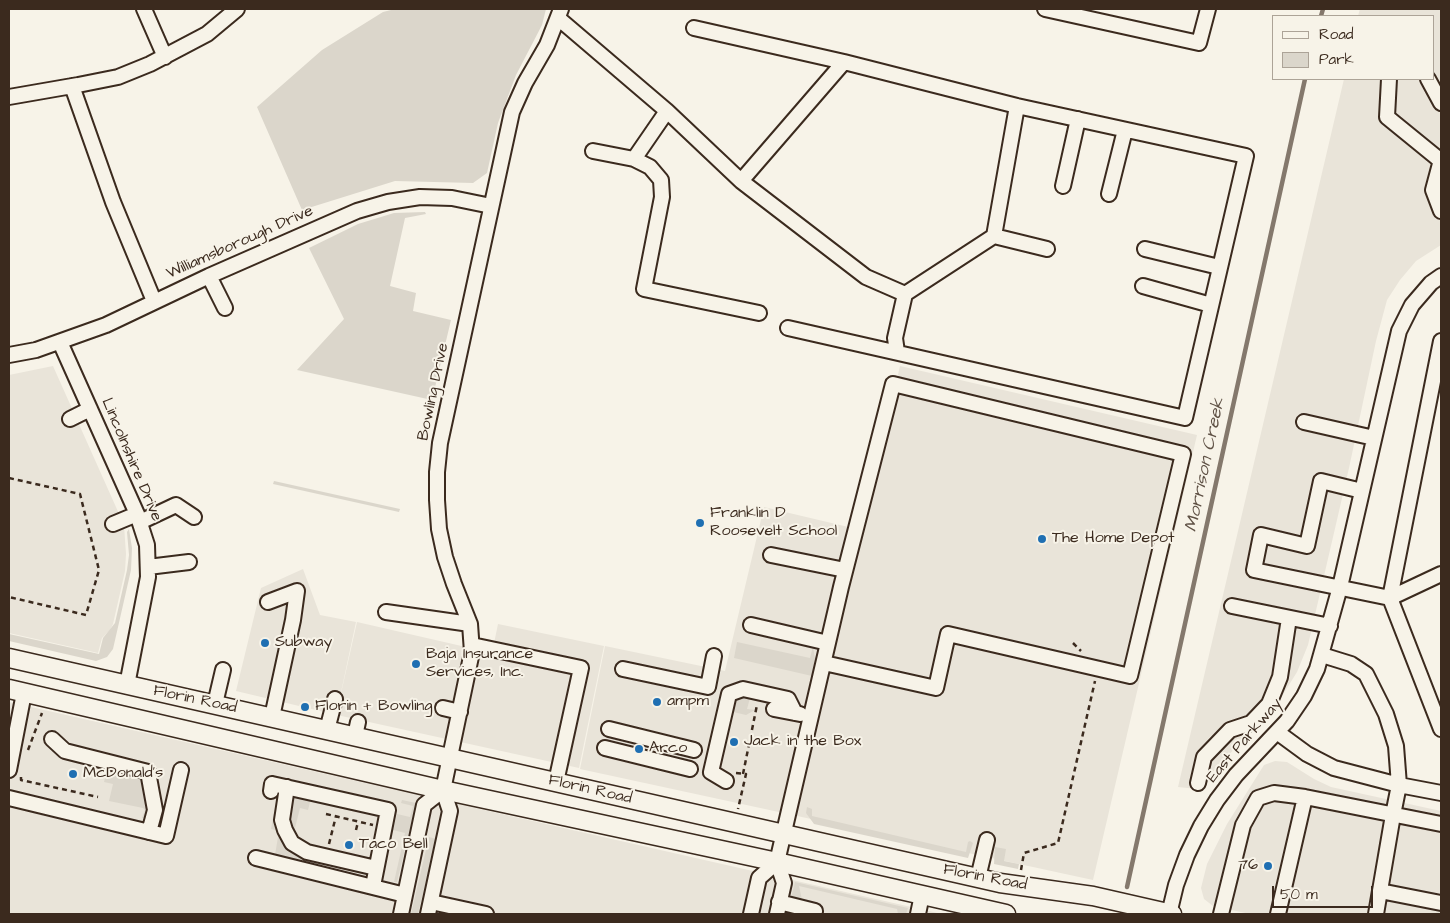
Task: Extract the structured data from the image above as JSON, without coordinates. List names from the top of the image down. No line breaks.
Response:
{"streets":{"main road":["Florin Road"],"street":["Williamsborough Drive","Bowling Drive","Lincolnshire Drive","East Parkway"]},"crossings":[["Williamsborough Drive","Bowling Drive"],["Williamsborough Drive","Lincolnshire Drive"],["Bowling Drive","Florin Road"],["Lincolnshire Drive","Florin Road"],["Florin Road","East Parkway"]],"water":["Morrison Creek"],"places":["Franklin D Roosevelt School","The Home Depot","Subway","Baja Insurance Services, Inc.","ampm","Florin + Bowling","Jack in the Box","Arco","McDonald's","Taco Bell","76"],"legend":["Road","Park"],"scale_bar":"50 m"}
